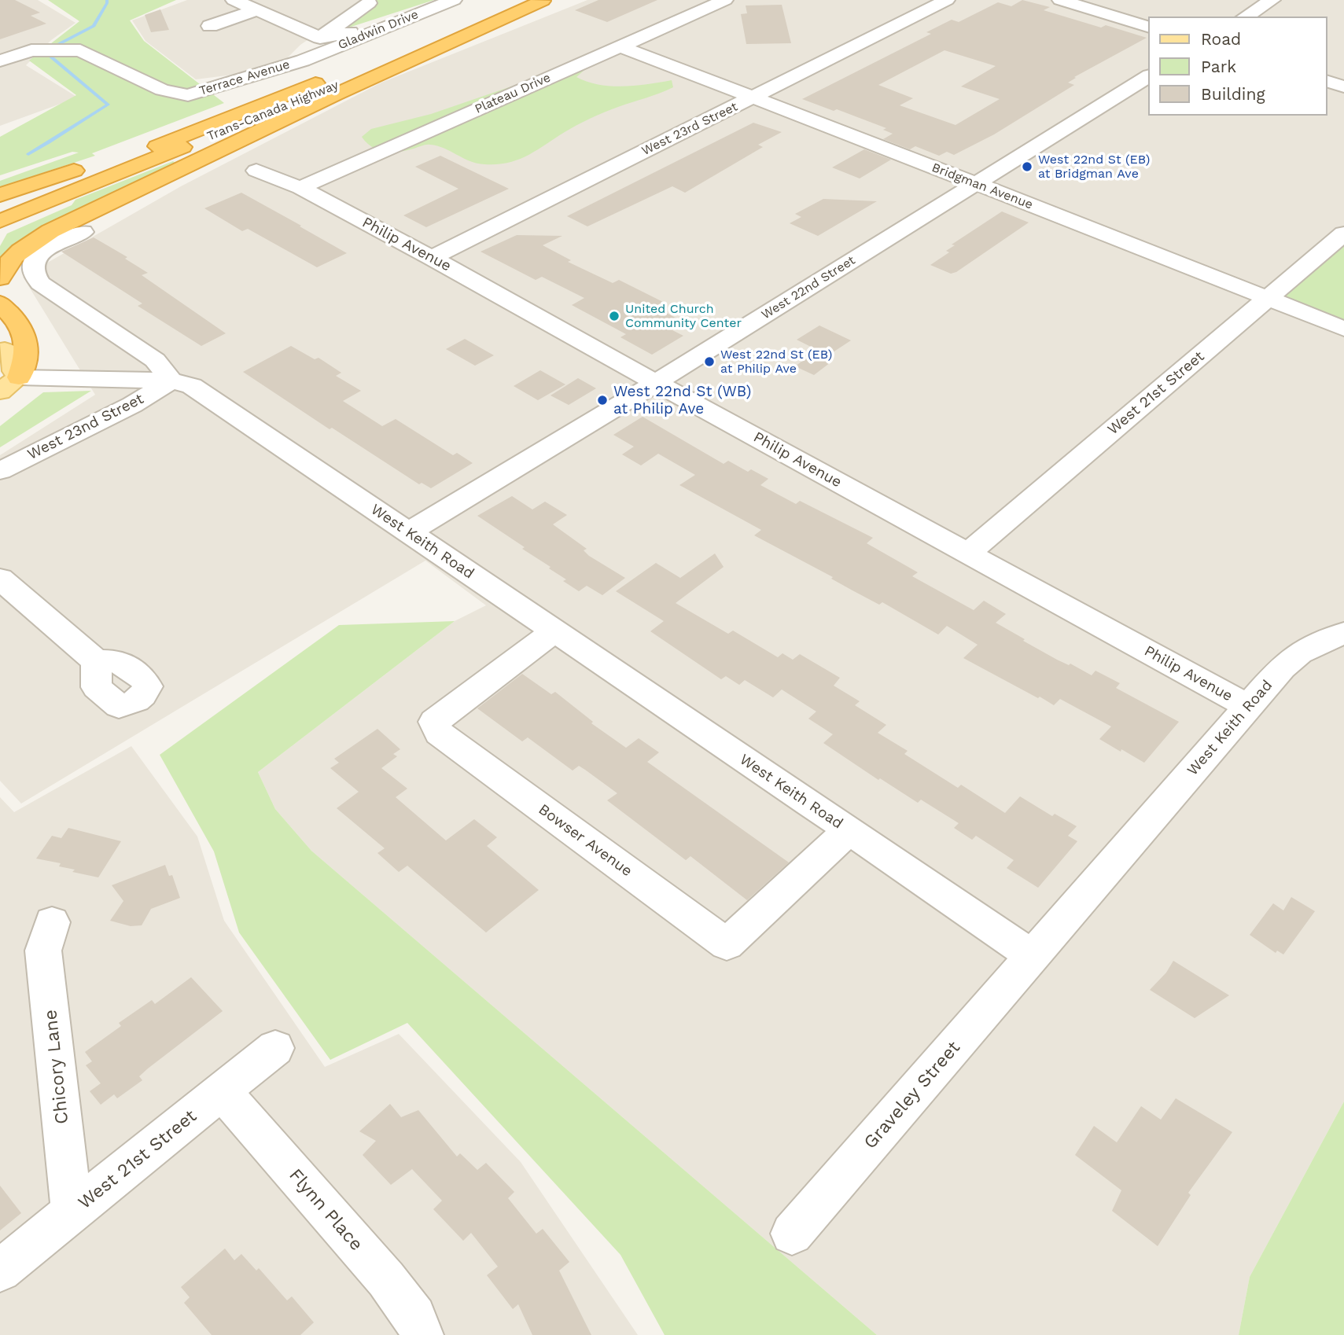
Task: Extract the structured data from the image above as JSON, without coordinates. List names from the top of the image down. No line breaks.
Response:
{"streets":{"highway":["Trans-Canada Highway"],"street":["Gladwin Drive","Terrace Avenue","Plateau Drive","West 23rd Street","Bridgman Avenue","Philip Avenue","West 22nd Street","West 21st Street","West 23nd Street","West Keith Road","Bowser Avenue","Chicory Lane","Graveley Street","Flynn Place"]},"crossings":[["Gladwin Drive","Terrace Avenue"],["Plateau Drive","Bridgman Avenue"],["Plateau Drive","Philip Avenue"],["West 23rd Street","Bridgman Avenue"],["West 23rd Street","Philip Avenue"],["Bridgman Avenue","West 22nd Street"],["Bridgman Avenue","West 21st Street"],["Philip Avenue","West 22nd Street"],["Philip Avenue","West 21st Street"],["Philip Avenue","West Keith Road"],["West 22nd Street","West Keith Road"],["West 21st Street","Chicory Lane"],["West 21st Street","Flynn Place"],["West 23nd Street","West Keith Road"],["West Keith Road","Bowser Avenue"],["West Keith Road","Graveley Street"]],"places":["West 22nd St (EB) at Bridgman Ave","United Church Community Center","West 22nd St (EB) at Philip Ave","West 22nd St (WB) at Philip Ave"],"legend":["Road","Park","Building"]}
